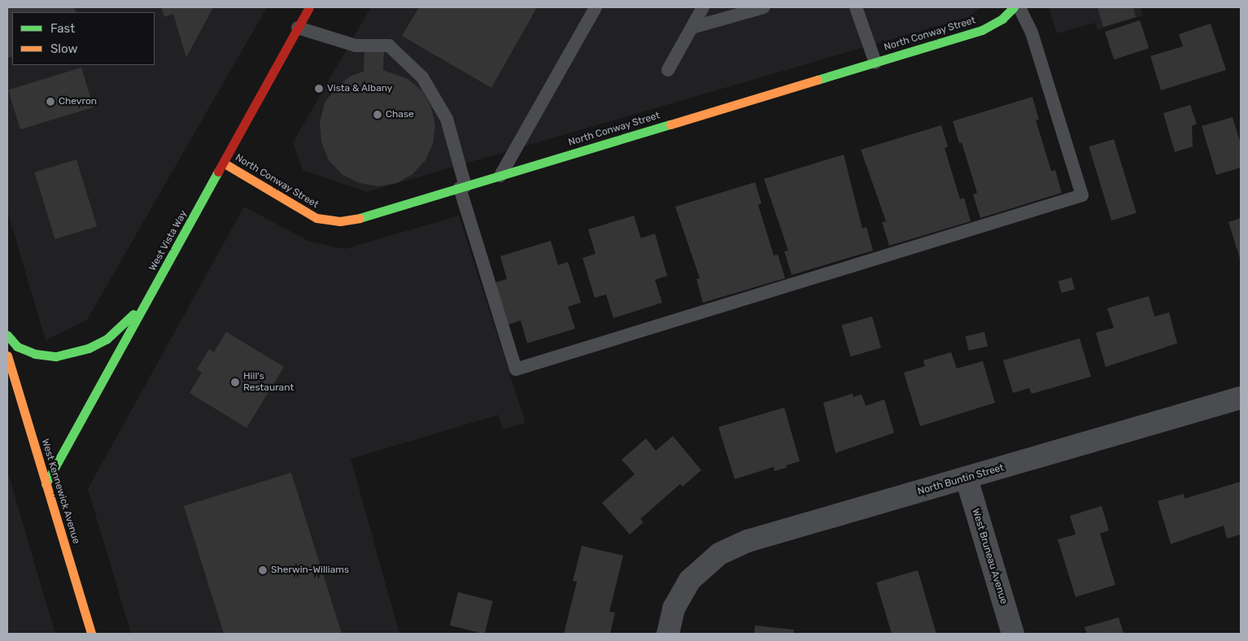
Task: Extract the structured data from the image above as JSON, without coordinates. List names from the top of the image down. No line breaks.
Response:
{"streets":{"main road":["North Conway Street","West Vista Way","West Kennewick Avenue"],"street":["North Buntin Street","West Bruneau Avenue"]},"crossings":[["North Conway Street","West Vista Way"],["West Vista Way","West Kennewick Avenue"],["North Buntin Street","West Bruneau Avenue"]],"places":["Vista & Albany","Chevron","Chase","Hill's Restaurant","Sherwin-Williams"],"legend":["Fast","Slow"]}
